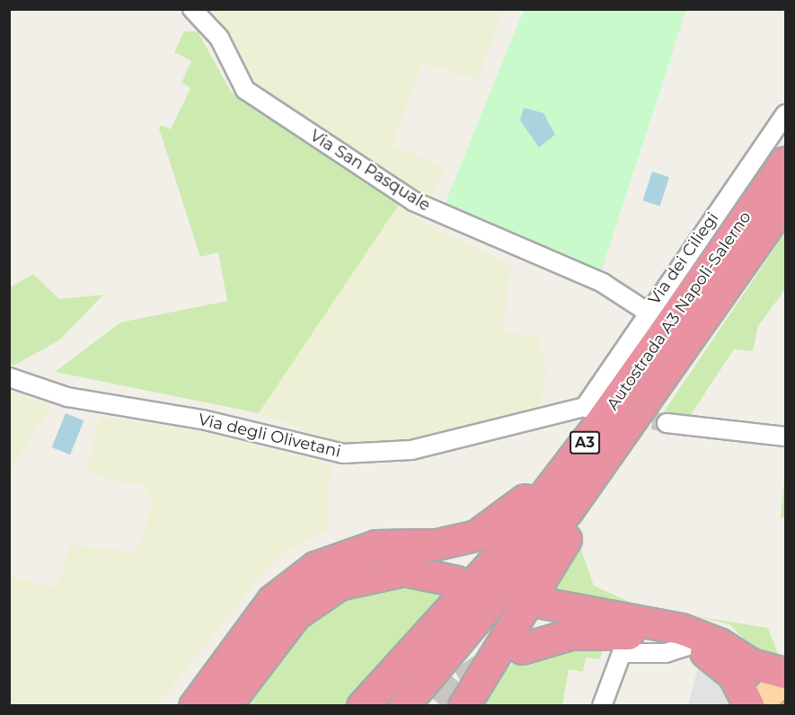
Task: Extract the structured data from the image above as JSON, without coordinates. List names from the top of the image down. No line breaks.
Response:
{"streets":{"highway":["Autostrada A3 Napoli-Salerno","A3"],"street":["Via San Pasquale","Via dei Ciliegi","Via degli Olivetani"]},"crossings":[["Via San Pasquale","Via dei Ciliegi"],["Via dei Ciliegi","Autostrada A3 Napoli-Salerno"],["Via dei Ciliegi","Via degli Olivetani"],["Via dei Ciliegi","A3"],["Autostrada A3 Napoli-Salerno","Via degli Olivetani"],["Autostrada A3 Napoli-Salerno","A3"],["Via degli Olivetani","A3"]]}
